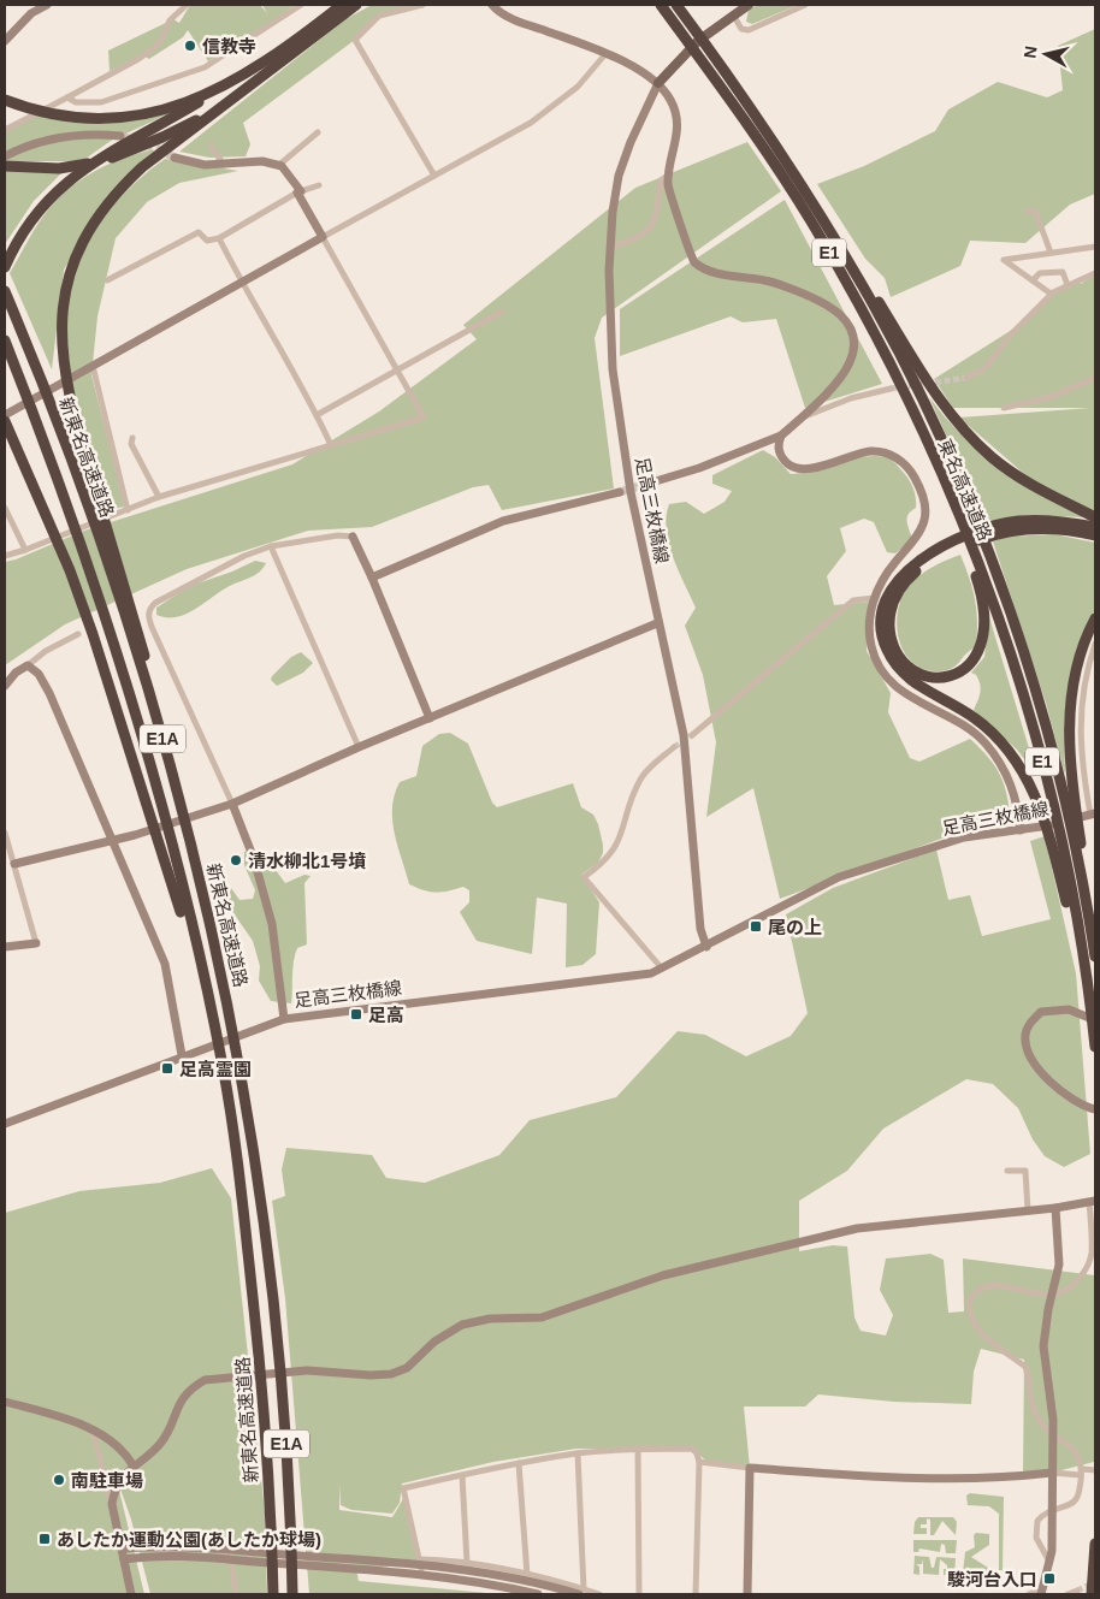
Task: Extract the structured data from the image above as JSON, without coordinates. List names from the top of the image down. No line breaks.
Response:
{"streets":{"highway":["E1","新東名高速道路","東名高速道路","E1A"],"street":["足高三枚橋線"]},"places":{"other":["信教寺","清水柳北1号墳","南駐車場"],"transit":["尾の上","足高","足高霊園","あしたか運動公園(あしたか球場)","駿河台入口"]},"north":"left"}
